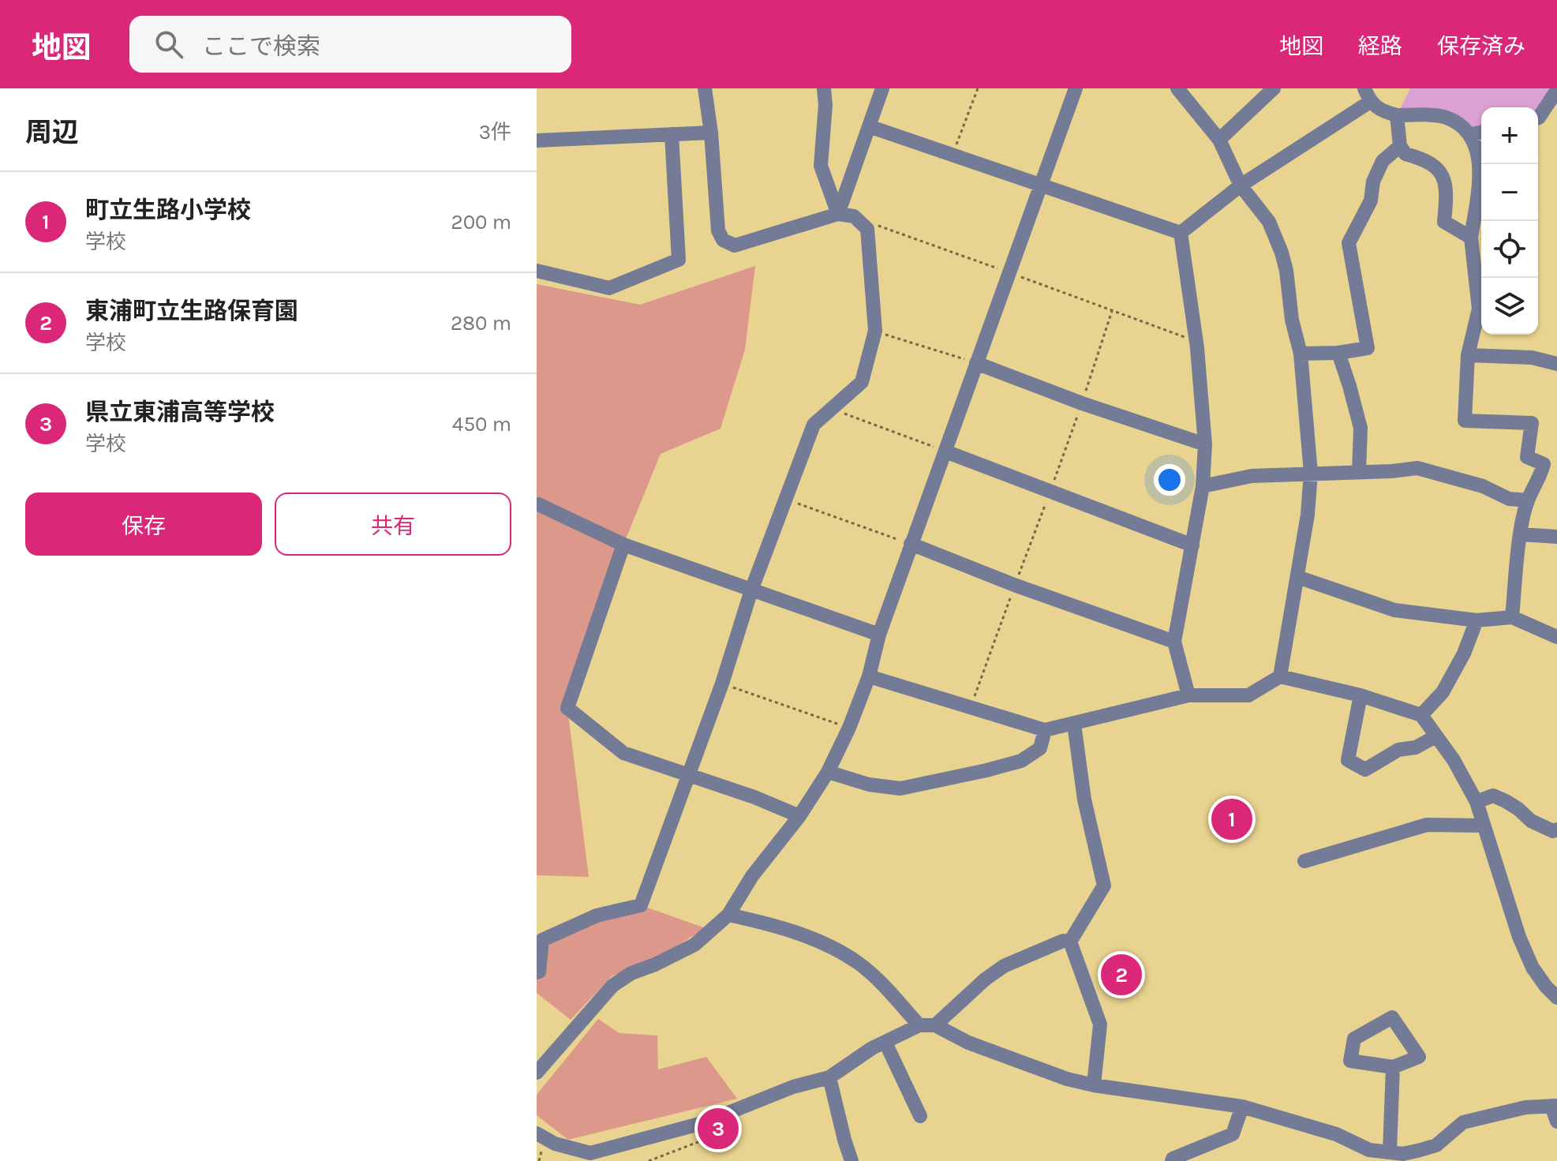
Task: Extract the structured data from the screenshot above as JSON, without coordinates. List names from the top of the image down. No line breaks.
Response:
{"page":{"header":"地図","search":"ここで検索","nav":["地図","経路","保存済み"],"heading":["周辺","3件"],"map_buttons":["+","−"],"list":[{"mark":"1","name":"町立生路小学校","note":"学校","value":"200 m"},{"mark":"2","name":"東浦町立生路保育園","note":"学校","value":"280 m"},{"mark":"3","name":"県立東浦高等学校","note":"学校","value":"450 m"}],"buttons":["保存","共有"],"pins":["1","2","3"]}}
